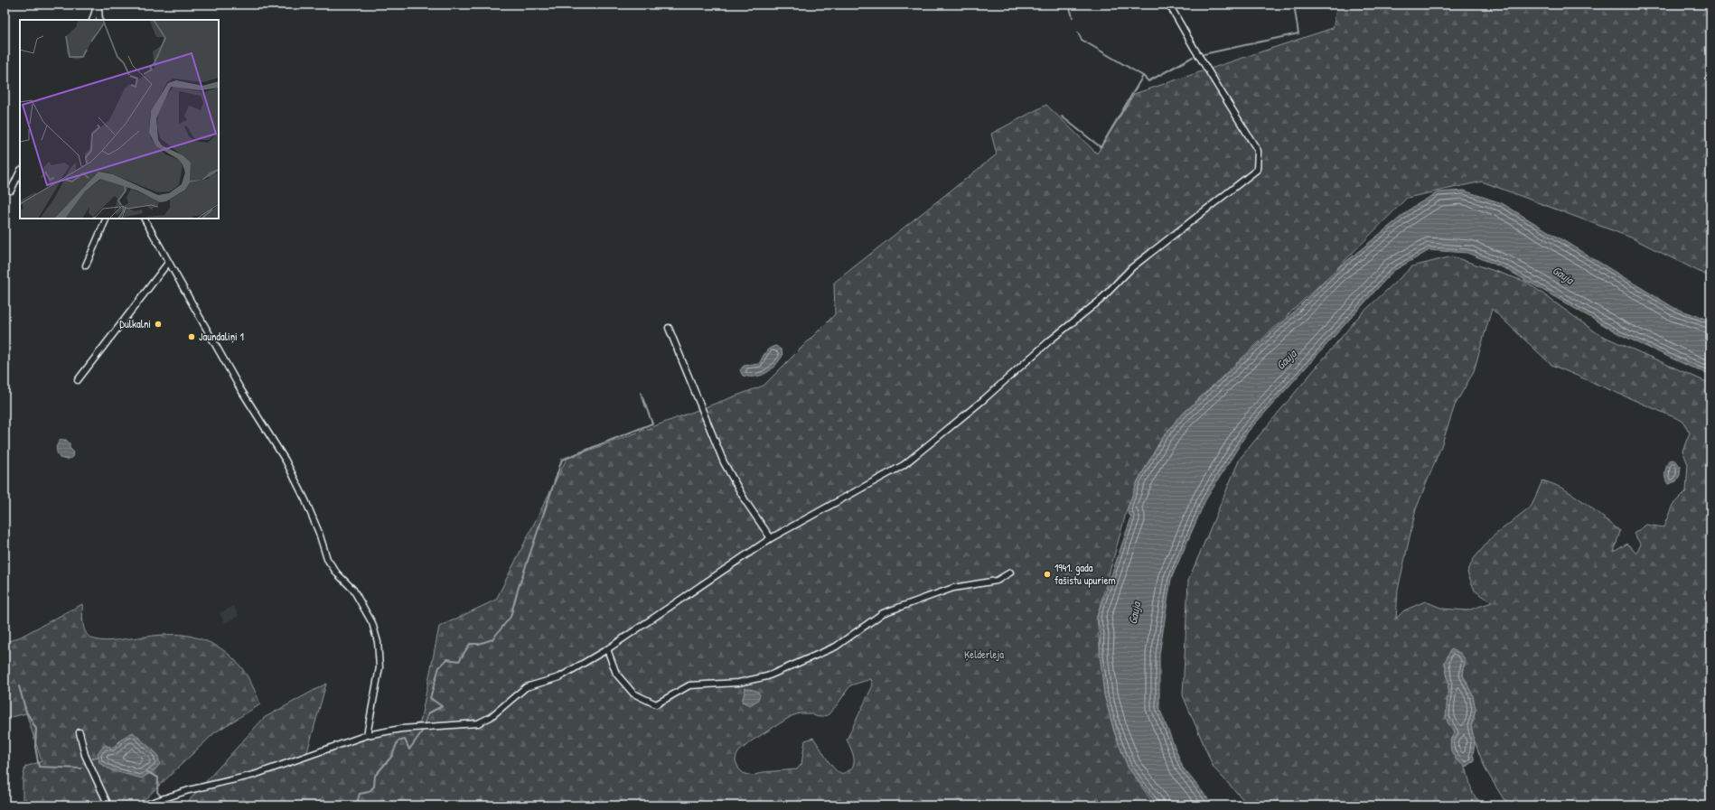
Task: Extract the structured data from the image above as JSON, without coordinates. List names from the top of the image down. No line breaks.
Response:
{"water":["Gauja"],"parks":["Ķelderleja"],"places":["Dulkalni","Jaundaliņi 1","1941. gada fašistu upuriem"]}
